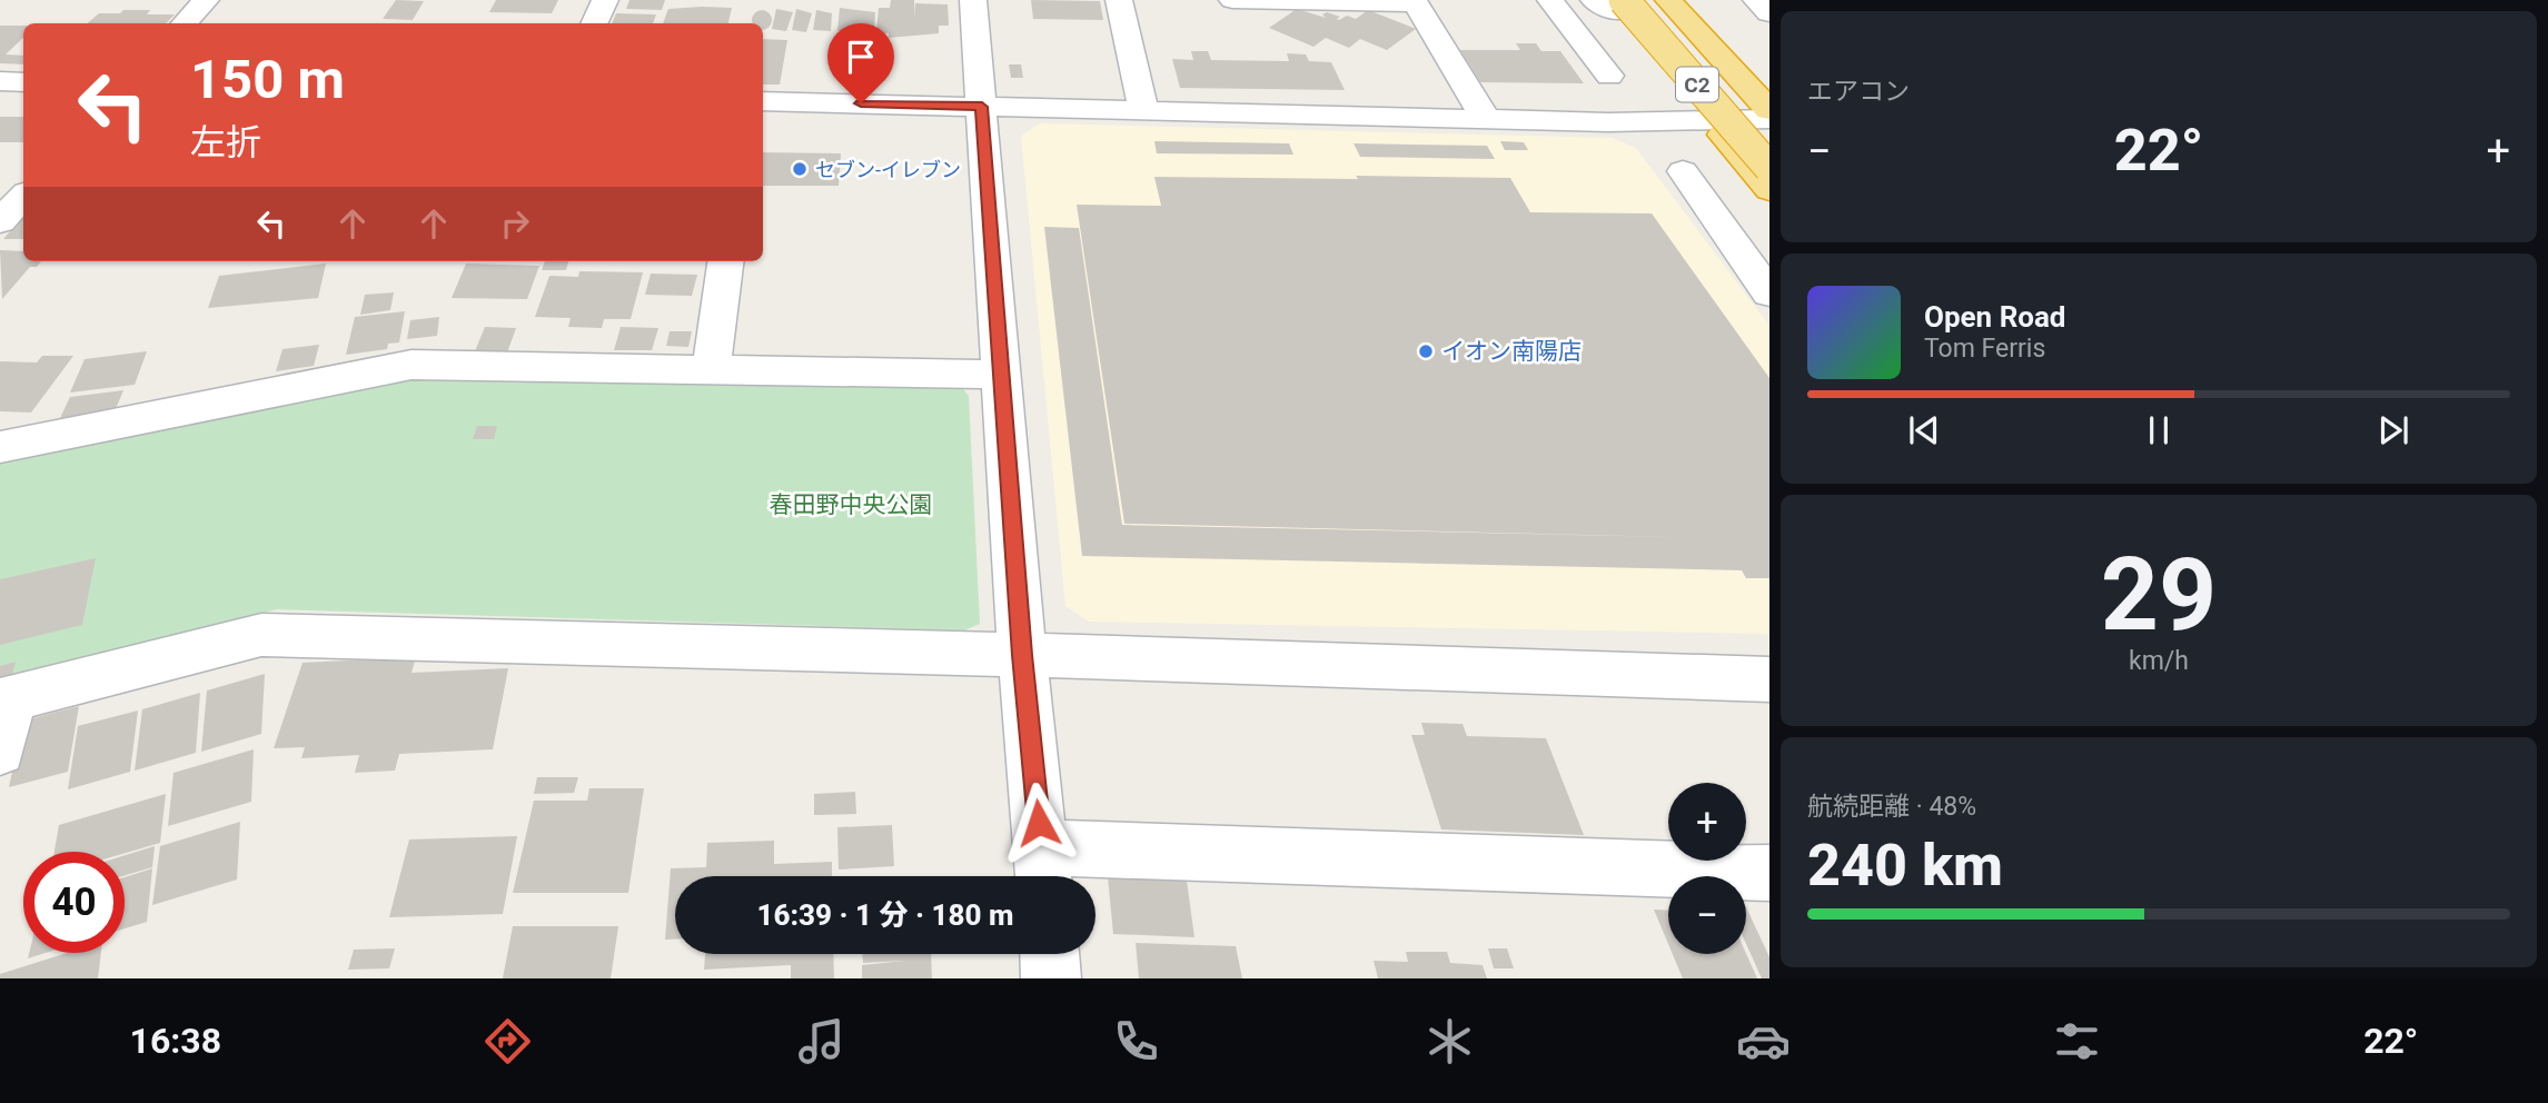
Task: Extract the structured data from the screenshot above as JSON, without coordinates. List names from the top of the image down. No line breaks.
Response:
{"streets":{"highway":["C2"]},"parks":["春田野中央公園"],"places":["セブン-イレブン","イオン南陽店"],"page":{"tile":["エアコン",["29","km/h"],["航続距離 · 48%","240 km"]],"turn":["150 m","左折"],"heat":["−","22°","+"],"song":["Open Road","Tom Ferris"],"map_buttons":["+","−"],"limit":"40","trip":"16:39 · 1 分 · 180 m","tabs":["16:38","22°"]}}
